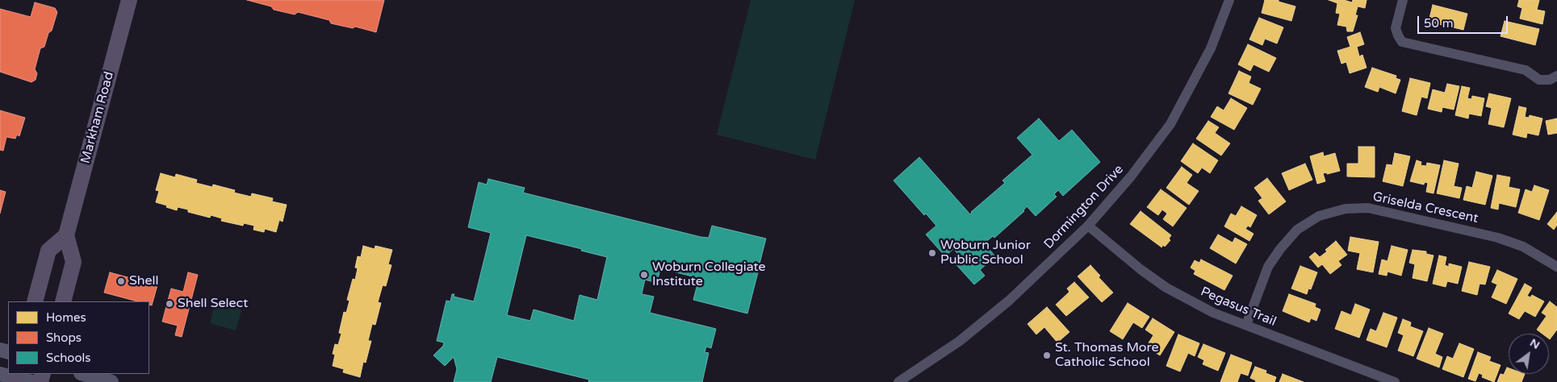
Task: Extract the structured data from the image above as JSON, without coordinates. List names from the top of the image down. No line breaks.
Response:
{"streets":{"main road":["Markham Road"],"street":["Dormington Drive","Griselda Crescent","Pegasus Trail"]},"crossings":[["Dormington Drive","Pegasus Trail"],["Griselda Crescent","Pegasus Trail"]],"places":["Woburn Junior Public School","Woburn Collegiate Institute","Shell","Shell Select","St. Thomas More Catholic School"],"legend":["Homes","Shops","Schools"],"scale_bar":"50 m","north":"top right"}
